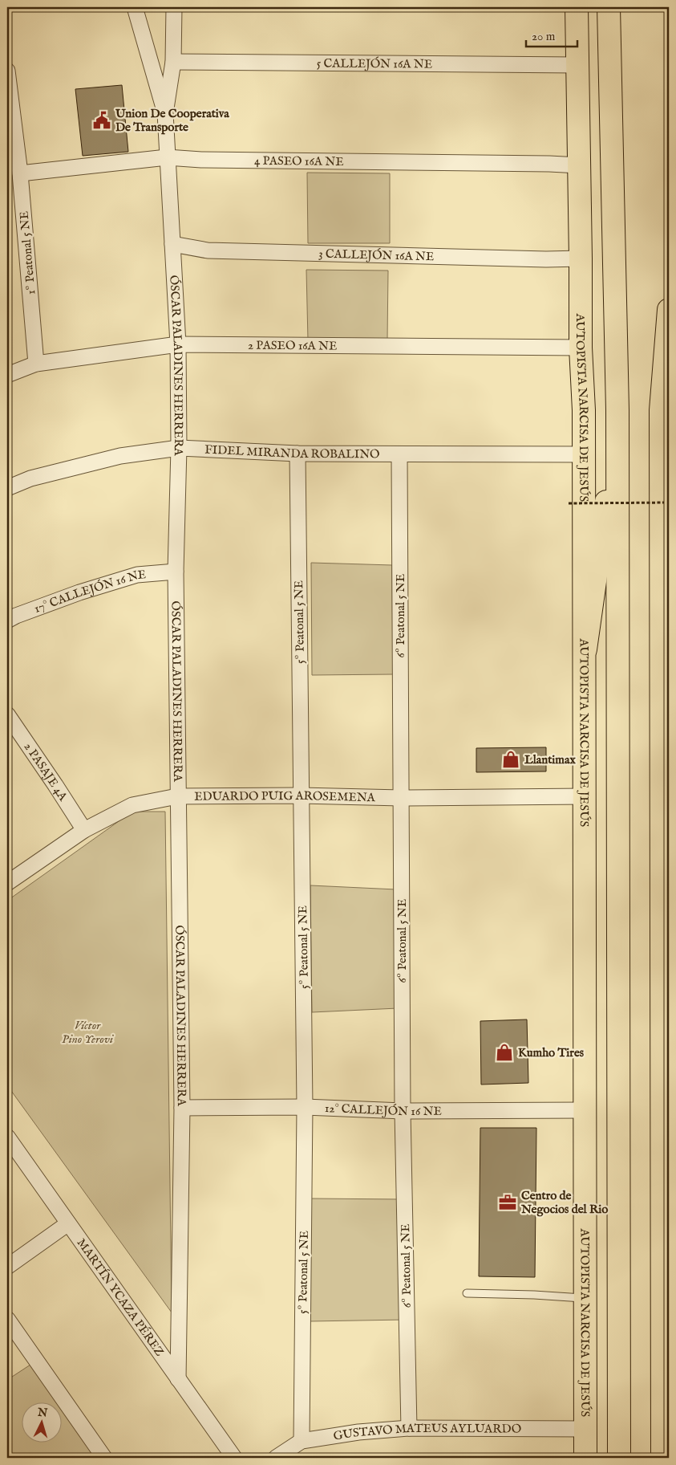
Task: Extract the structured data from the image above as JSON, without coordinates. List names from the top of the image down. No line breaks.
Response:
{"streets":{"main road":["AUTOPISTA NARCISA DE JESÚS"],"street":["5 CALLEJÓN 16A NE","4 PASEO 16A NE","1º Peatonal 5 NE","3 CALLEJÓN 16A NE","2 PASEO 16A NE","ÓSCAR PALADINES HERRERA","FIDEL MIRANDA ROBALINO","17° CALLEJÓN 16 NE","6º Peatonal 5 NE","5º Peatonal 5 NE","2 PASAJE 4A","EDUARDO PUIG AROSEMENA","12° CALLEJÓN 16 NE","MARTÍN YCAZA PÉREZ","GUSTAVO MATEUS AYLUARDO"]},"crossings":[["5 CALLEJÓN 16A NE","AUTOPISTA NARCISA DE JESÚS"],["4 PASEO 16A NE","1º Peatonal 5 NE"],["4 PASEO 16A NE","ÓSCAR PALADINES HERRERA"],["4 PASEO 16A NE","AUTOPISTA NARCISA DE JESÚS"],["1º Peatonal 5 NE","2 PASEO 16A NE"],["3 CALLEJÓN 16A NE","ÓSCAR PALADINES HERRERA"],["3 CALLEJÓN 16A NE","AUTOPISTA NARCISA DE JESÚS"],["2 PASEO 16A NE","ÓSCAR PALADINES HERRERA"],["2 PASEO 16A NE","AUTOPISTA NARCISA DE JESÚS"],["ÓSCAR PALADINES HERRERA","FIDEL MIRANDA ROBALINO"],["ÓSCAR PALADINES HERRERA","17° CALLEJÓN 16 NE"],["ÓSCAR PALADINES HERRERA","EDUARDO PUIG AROSEMENA"],["ÓSCAR PALADINES HERRERA","12° CALLEJÓN 16 NE"],["ÓSCAR PALADINES HERRERA","MARTÍN YCAZA PÉREZ"],["AUTOPISTA NARCISA DE JESÚS","FIDEL MIRANDA ROBALINO"],["AUTOPISTA NARCISA DE JESÚS","EDUARDO PUIG AROSEMENA"],["AUTOPISTA NARCISA DE JESÚS","12° CALLEJÓN 16 NE"],["AUTOPISTA NARCISA DE JESÚS","GUSTAVO MATEUS AYLUARDO"],["FIDEL MIRANDA ROBALINO","6º Peatonal 5 NE"],["FIDEL MIRANDA ROBALINO","5º Peatonal 5 NE"],["6º Peatonal 5 NE","EDUARDO PUIG AROSEMENA"],["6º Peatonal 5 NE","12° CALLEJÓN 16 NE"],["6º Peatonal 5 NE","GUSTAVO MATEUS AYLUARDO"],["5º Peatonal 5 NE","EDUARDO PUIG AROSEMENA"],["5º Peatonal 5 NE","12° CALLEJÓN 16 NE"],["5º Peatonal 5 NE","GUSTAVO MATEUS AYLUARDO"],["2 PASAJE 4A","EDUARDO PUIG AROSEMENA"]],"parks":["Víctor Pino Yerovi"],"places":{"public building":["Union De Cooperativa De Transporte"],"shop":["Llantimax","Kumho Tires"],"office":["Centro de Negocios del Rio"]},"scale_bar":"20 m","north":"top"}
